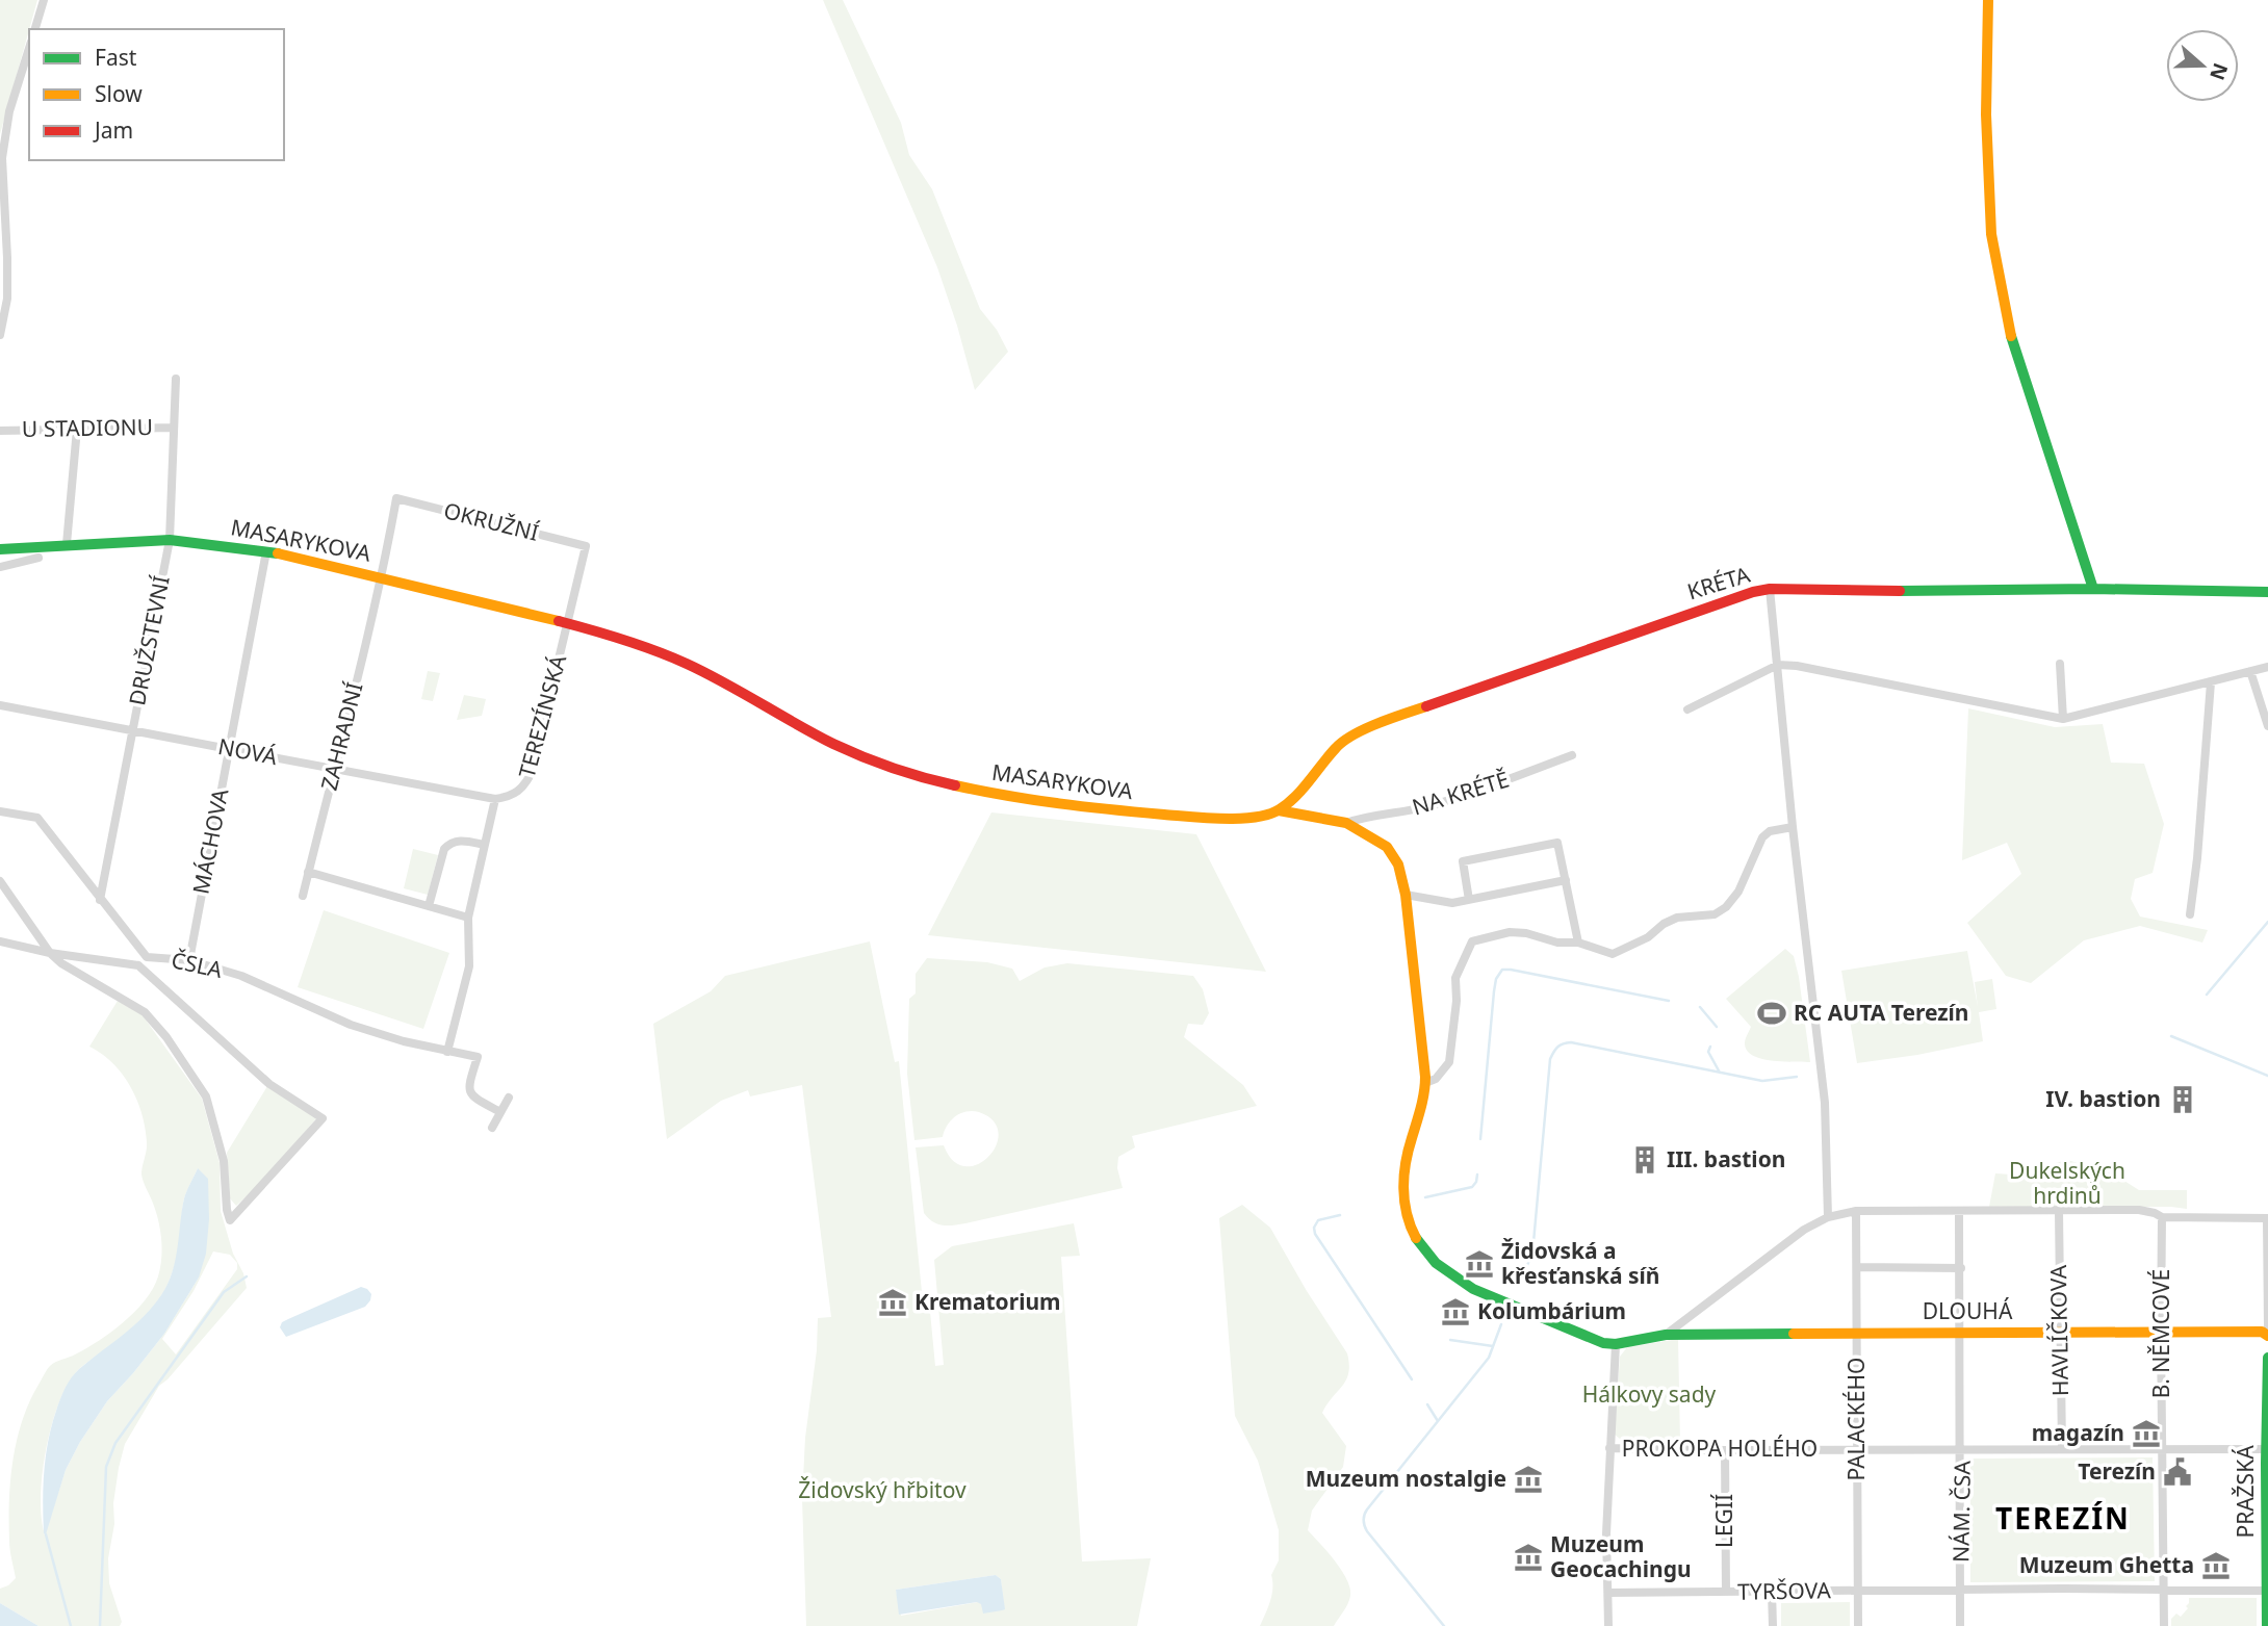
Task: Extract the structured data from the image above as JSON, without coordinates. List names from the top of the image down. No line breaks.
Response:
{"streets":{"street":["U STADIONU","OKRUŽNÍ","MASARYKOVA","KRÉTA","DRUŽSTEVNÍ","TEREZÍNSKÁ","ZAHRADNÍ","NOVÁ","NA KRÉTĚ","MÁCHOVA","ČSLA","DLOUHÁ","HAVLÍČKOVA","B. NĚMCOVÉ","PALACKÉHO","PROKOPA HOLÉHO","PRAŽSKÁ","NÁM. ČSA","LEGIÍ","TYRŠOVA"]},"crossings":[["U STADIONU","DRUŽSTEVNÍ"],["OKRUŽNÍ","MASARYKOVA"],["OKRUŽNÍ","TEREZÍNSKÁ"],["OKRUŽNÍ","ZAHRADNÍ"],["MASARYKOVA","KRÉTA"],["MASARYKOVA","DRUŽSTEVNÍ"],["MASARYKOVA","TEREZÍNSKÁ"],["MASARYKOVA","ZAHRADNÍ"],["MASARYKOVA","MÁCHOVA"],["DRUŽSTEVNÍ","NOVÁ"],["DRUŽSTEVNÍ","ČSLA"],["TEREZÍNSKÁ","NOVÁ"],["ZAHRADNÍ","NOVÁ"],["NOVÁ","MÁCHOVA"],["MÁCHOVA","ČSLA"],["DLOUHÁ","HAVLÍČKOVA"],["DLOUHÁ","B. NĚMCOVÉ"],["DLOUHÁ","PALACKÉHO"],["HAVLÍČKOVA","NÁM. ČSA"],["B. NĚMCOVÉ","NÁM. ČSA"],["PALACKÉHO","PROKOPA HOLÉHO"],["PALACKÉHO","TYRŠOVA"],["PROKOPA HOLÉHO","NÁM. ČSA"],["PROKOPA HOLÉHO","LEGIÍ"],["PRAŽSKÁ","NÁM. ČSA"],["NÁM. ČSA","TYRŠOVA"],["LEGIÍ","TYRŠOVA"]],"districts":["TEREZÍN"],"parks":["Dukelských hrdinů","Hálkovy sady","Židovský hřbitov"],"places":{"sports":["RC AUTA Terezín"],"building":["IV. bastion","III. bastion"],"museum":["Židovská a křesťanská síň","Krematorium","Kolumbárium","magazín","Muzeum nostalgie","Muzeum Geocachingu","Muzeum Ghetta"],"public building":["Terezín"]},"legend":["Fast","Slow","Jam"],"north":"right"}
